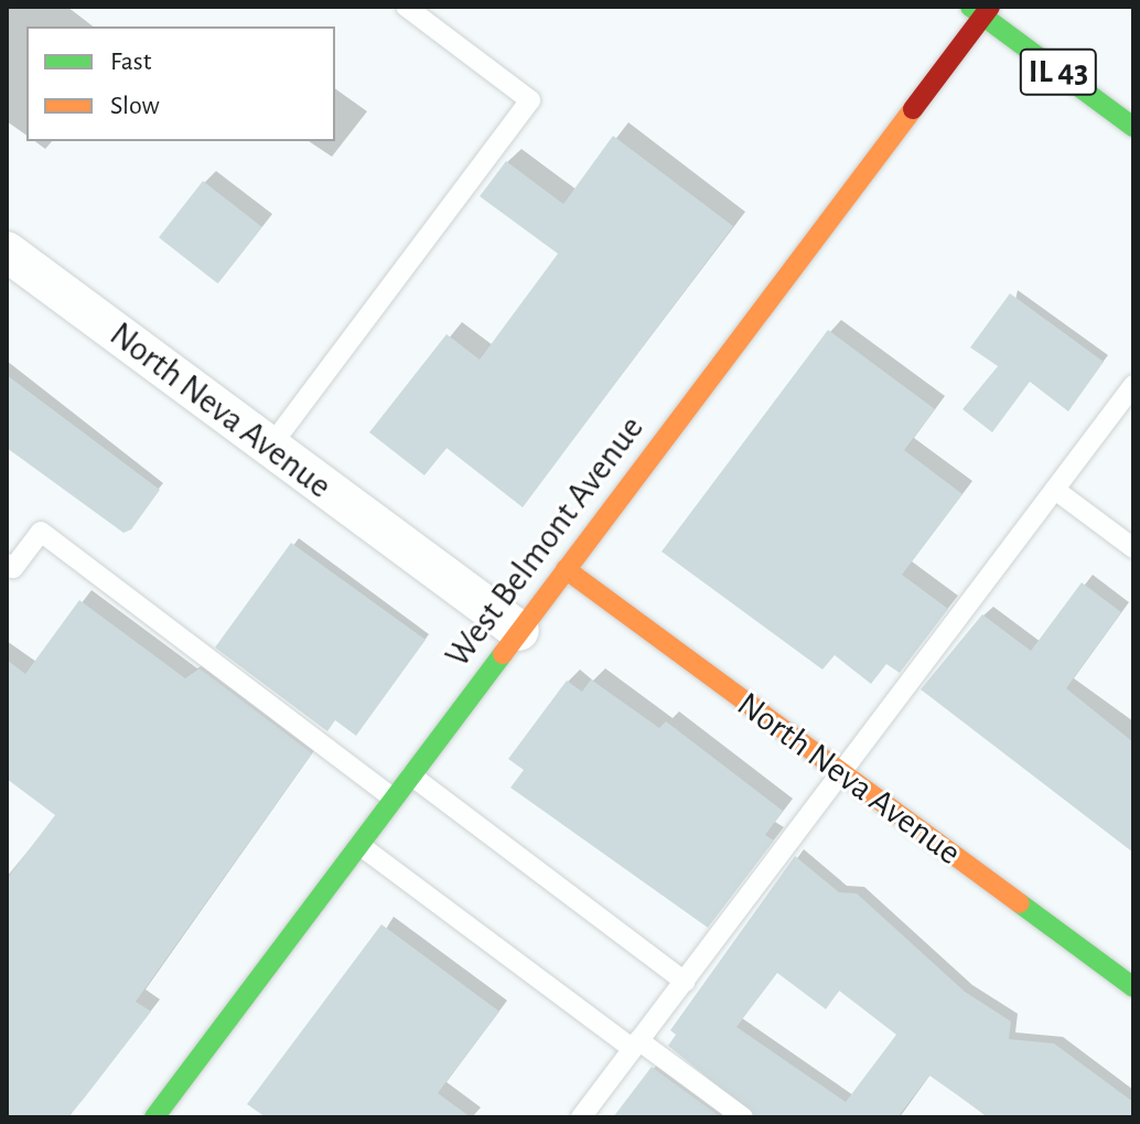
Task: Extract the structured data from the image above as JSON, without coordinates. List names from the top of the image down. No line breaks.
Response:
{"streets":{"main road":["IL 43","North Neva Avenue","West Belmont Avenue"]},"crossings":[["IL 43","West Belmont Avenue"],["North Neva Avenue","West Belmont Avenue"]],"legend":["Fast","Slow"]}
